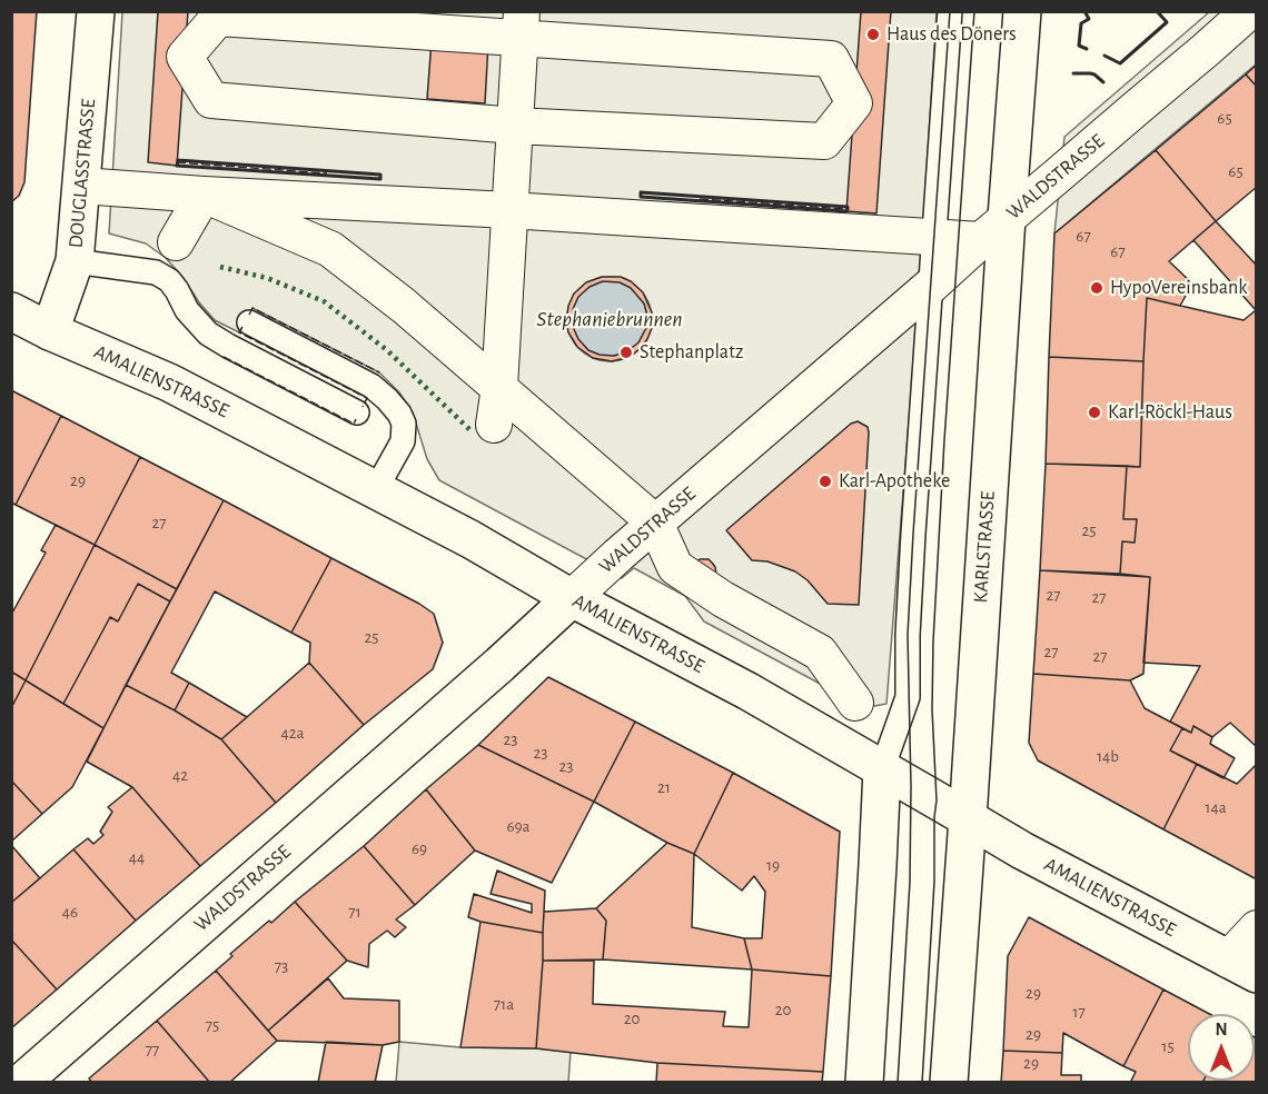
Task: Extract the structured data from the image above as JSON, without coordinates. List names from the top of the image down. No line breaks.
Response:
{"streets":{"street":["DOUGLASSTRASSE","WALDSTRASSE","AMALIENSTRASSE","KARLSTRASSE"]},"crossings":[["DOUGLASSTRASSE","AMALIENSTRASSE"],["WALDSTRASSE","AMALIENSTRASSE"],["WALDSTRASSE","KARLSTRASSE"],["AMALIENSTRASSE","KARLSTRASSE"]],"water":["Stephaniebrunnen"],"places":["Haus des Döners","HypoVereinsbank","Stephanplatz","Karl-Röckl-Haus","Karl-Apotheke"],"house_numbers":["65","65","67","67","29","27","25","27","27","25","27","27","42a","23","23","14b","23","42","21","14a","69a","69","44","19","46","71","73","29","71a","20","17","20","75","29","15","77","29"],"north":"top"}
